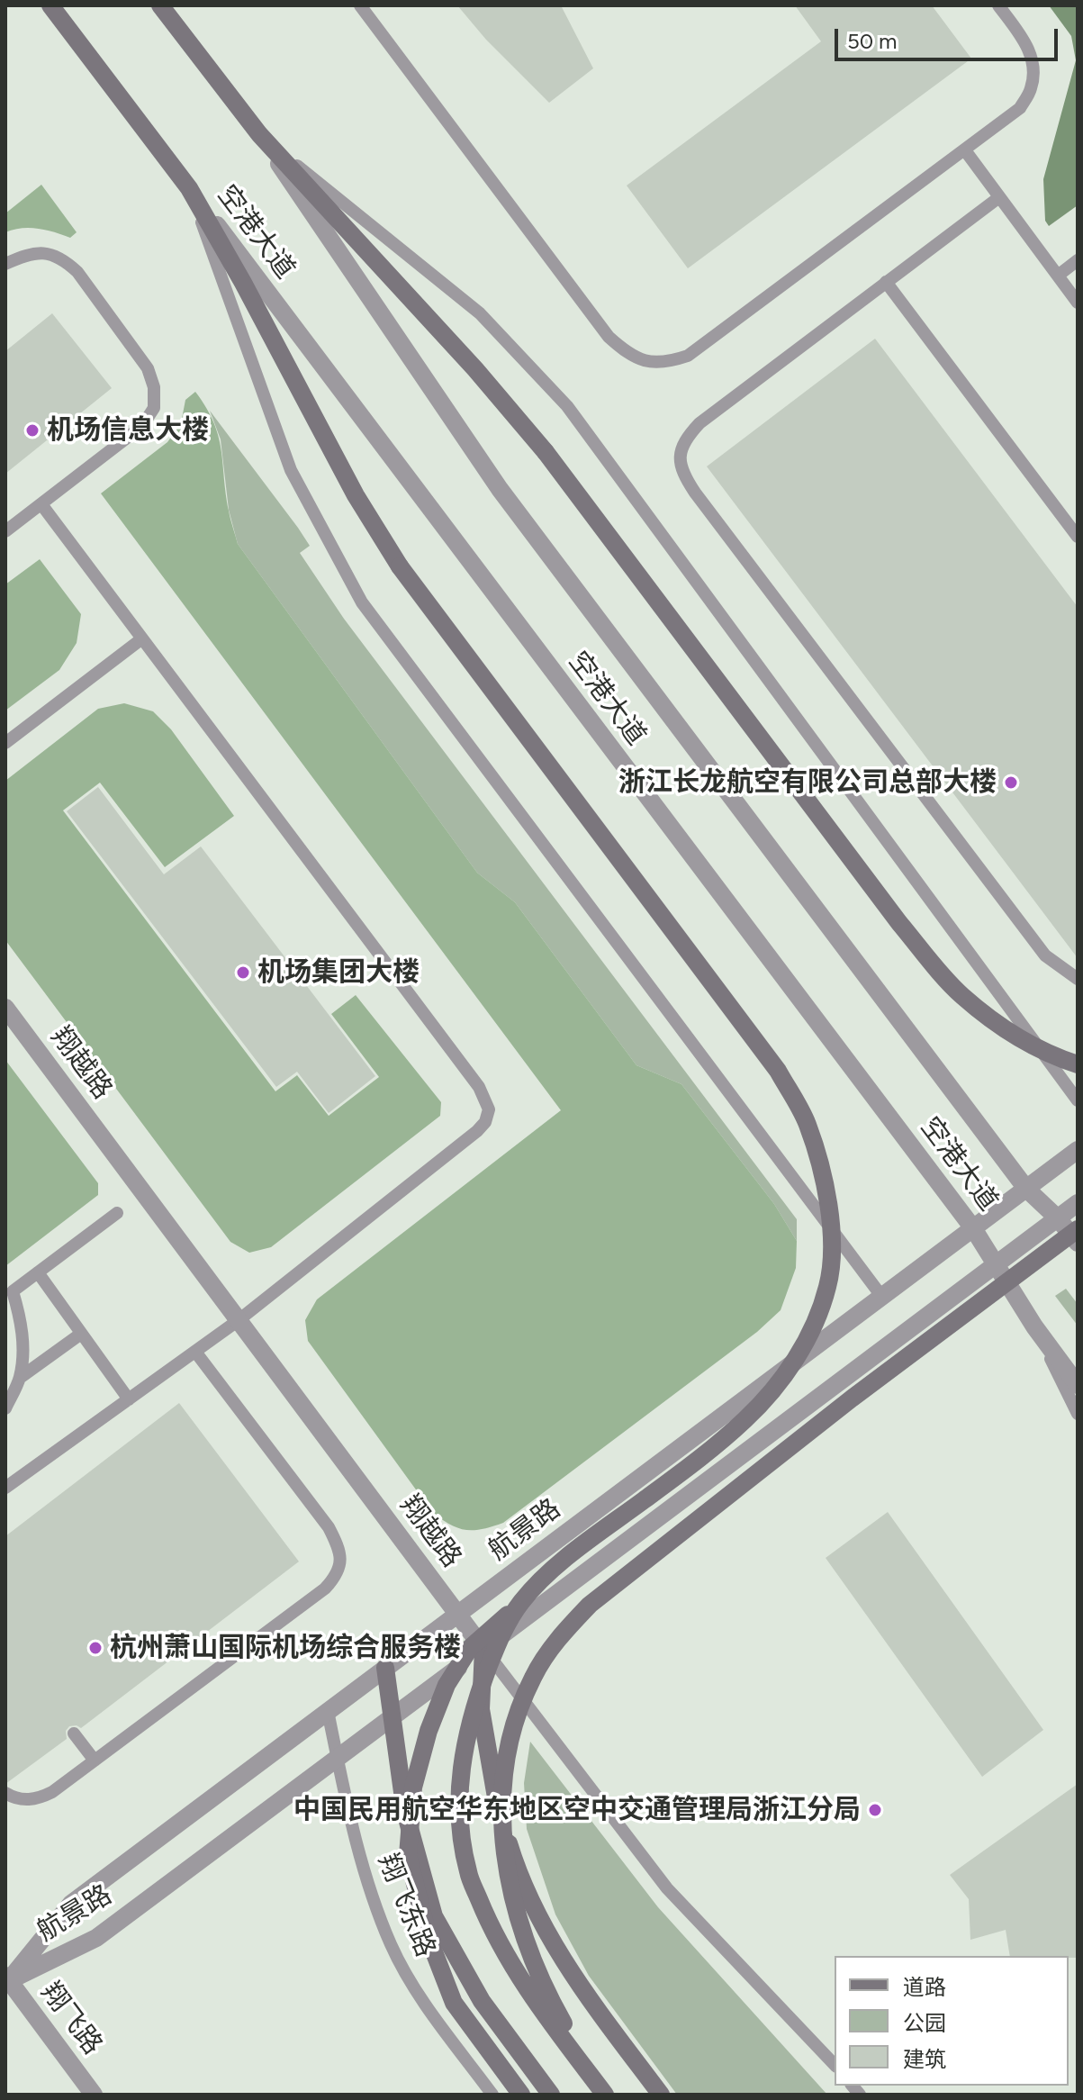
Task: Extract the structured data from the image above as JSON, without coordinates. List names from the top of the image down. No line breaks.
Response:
{"streets":{"main road":["空港大道"],"street":["翔越路","航景路","翔飞路"],"lane":["翔飞东路"]},"crossings":[["空港大道","航景路"],["翔越路","航景路"],["航景路","翔飞东路"],["航景路","翔飞路"]],"places":["机场信息大楼","浙江长龙航空有限公司总部大楼","机场集团大楼","杭州萧山国际机场综合服务楼","中国民用航空华东地区空中交通管理局浙江分局"],"legend":["道路","公园","建筑"],"scale_bar":"50 m"}
